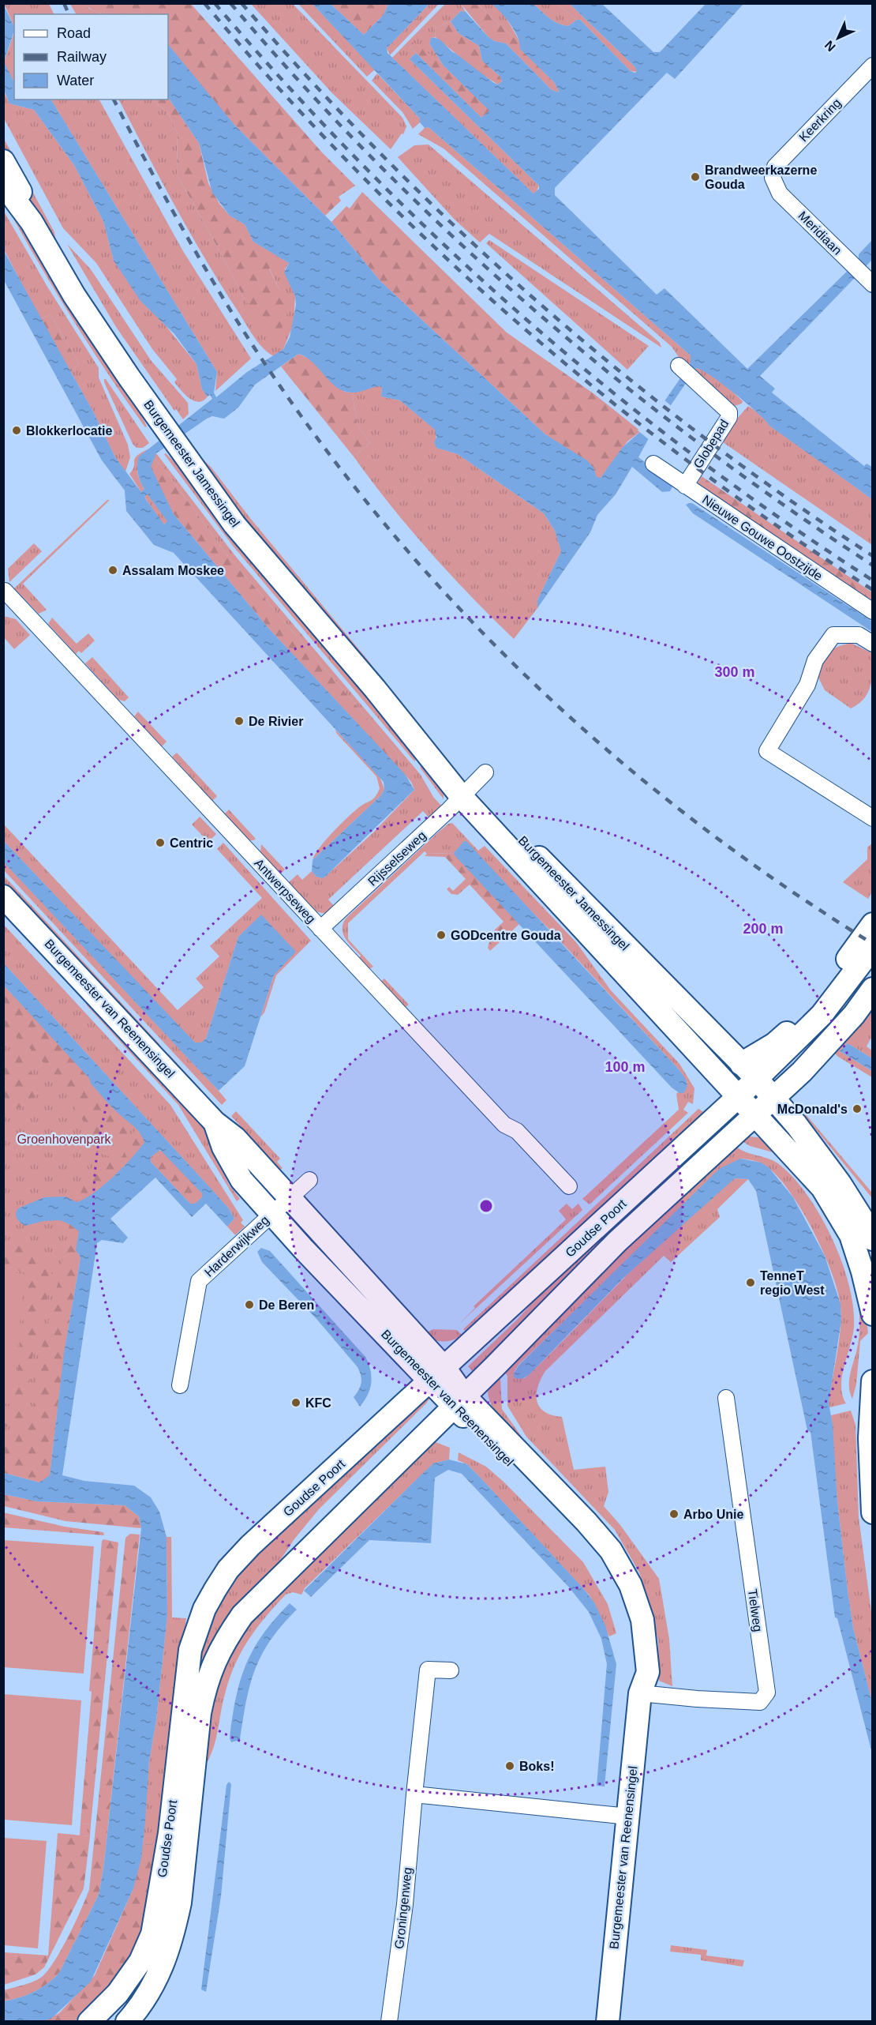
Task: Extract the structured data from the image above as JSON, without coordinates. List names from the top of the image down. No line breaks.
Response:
{"streets":{"main road":["Burgemeester Jamessingel","Burgemeester van Reenensingel","Goudse Poort"],"street":["Keerkring","Meridiaan","Globepad","Nieuwe Gouwe Oostzijde","Rijsselseweg","Antwerpseweg","Harderwijkweg","Tielweg","Groningenweg"]},"crossings":[["Keerkring","Meridiaan"],["Globepad","Nieuwe Gouwe Oostzijde"],["Burgemeester Jamessingel","Rijsselseweg"],["Burgemeester Jamessingel","Goudse Poort"],["Rijsselseweg","Antwerpseweg"],["Burgemeester van Reenensingel","Goudse Poort"],["Burgemeester van Reenensingel","Harderwijkweg"],["Burgemeester van Reenensingel","Tielweg"]],"parks":["Groenhovenpark"],"places":["Brandweerkazerne Gouda","Blokkerlocatie","Assalam Moskee","De Rivier","Centric","GODcentre Gouda","McDonald's","TenneT regio West","De Beren","KFC","Arbo Unie","Boks!"],"legend":["Road","Railway","Water"],"north":"bottom left","rings":["300 m","200 m","100 m"]}
